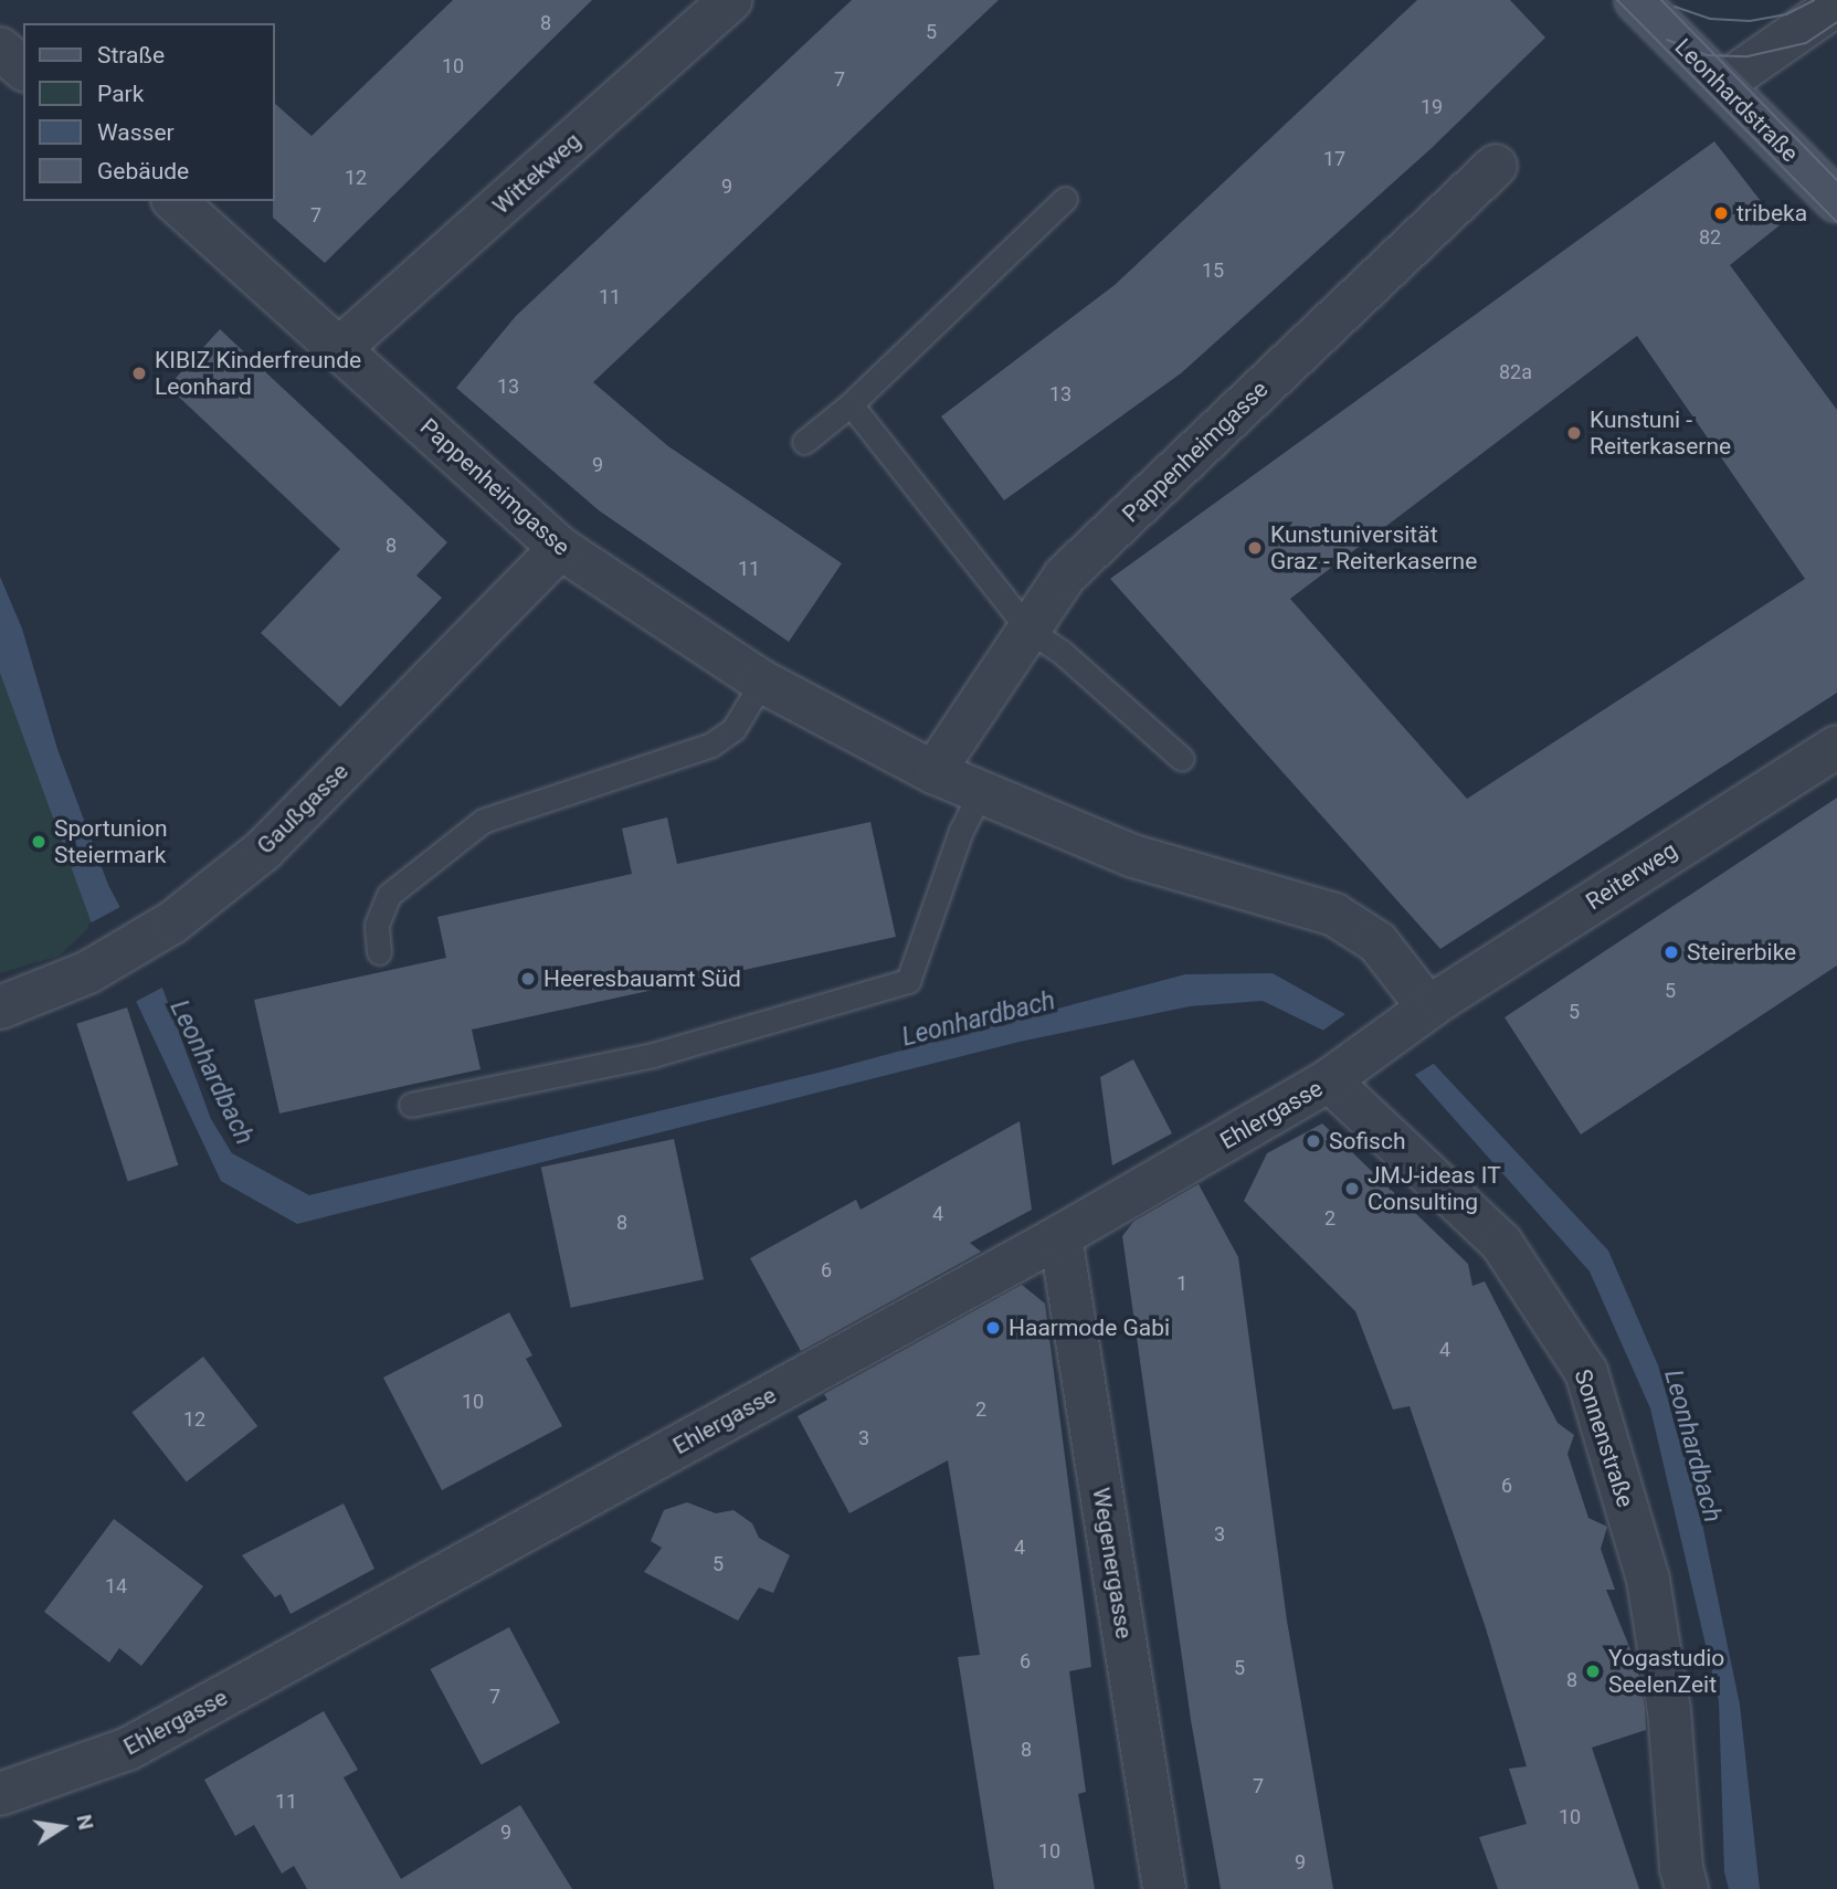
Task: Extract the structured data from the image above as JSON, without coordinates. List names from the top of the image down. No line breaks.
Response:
{"streets":{"main road":["Leonhardstraße"],"street":["Wittekweg","Pappenheimgasse","Gaußgasse","Reiterweg","Ehlergasse","Sonnenstraße","Wegenergasse"]},"crossings":[["Wittekweg","Pappenheimgasse"],["Pappenheimgasse","Gaußgasse"],["Pappenheimgasse","Reiterweg"],["Pappenheimgasse","Ehlergasse"],["Reiterweg","Ehlergasse"],["Ehlergasse","Sonnenstraße"],["Ehlergasse","Wegenergasse"]],"water":["Leonhardbach"],"places":["tribeka","KIBIZ Kinderfreunde Leonhard","Kunstuni - Reiterkaserne","Kunstuniversität Graz - Reiterkaserne","Sportunion Steiermark","Steirerbike","Heeresbauamt Süd","Sofisch","JMJ-ideas IT Consulting","Haarmode Gabi","Yogastudio SeelenZeit"],"house_numbers":["8","5","10","7","19","17","12","9","7","82","15","11","82a","13","13","9","8","11","5","5","4","2","8","6","1","4","10","2","12","3","6","3","4","5","14","6","5","8","7","8","7","11","10","9","10","9"],"legend":["Straße","Park","Wasser","Gebäude"],"north":"right"}
